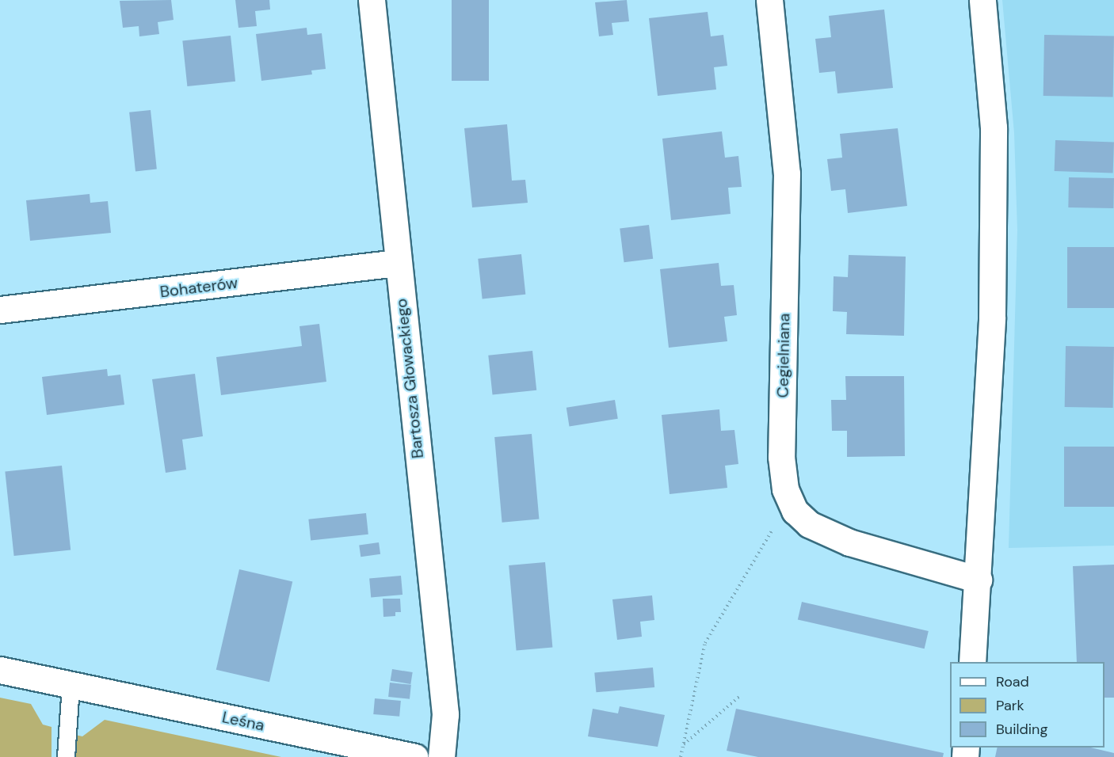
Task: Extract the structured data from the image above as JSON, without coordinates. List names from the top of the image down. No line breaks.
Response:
{"streets":{"street":["Bohaterów","Cegielniana","Bartosza Głowackiego","Leśna"]},"crossings":[["Bohaterów","Bartosza Głowackiego"]],"legend":["Road","Park","Building"]}
